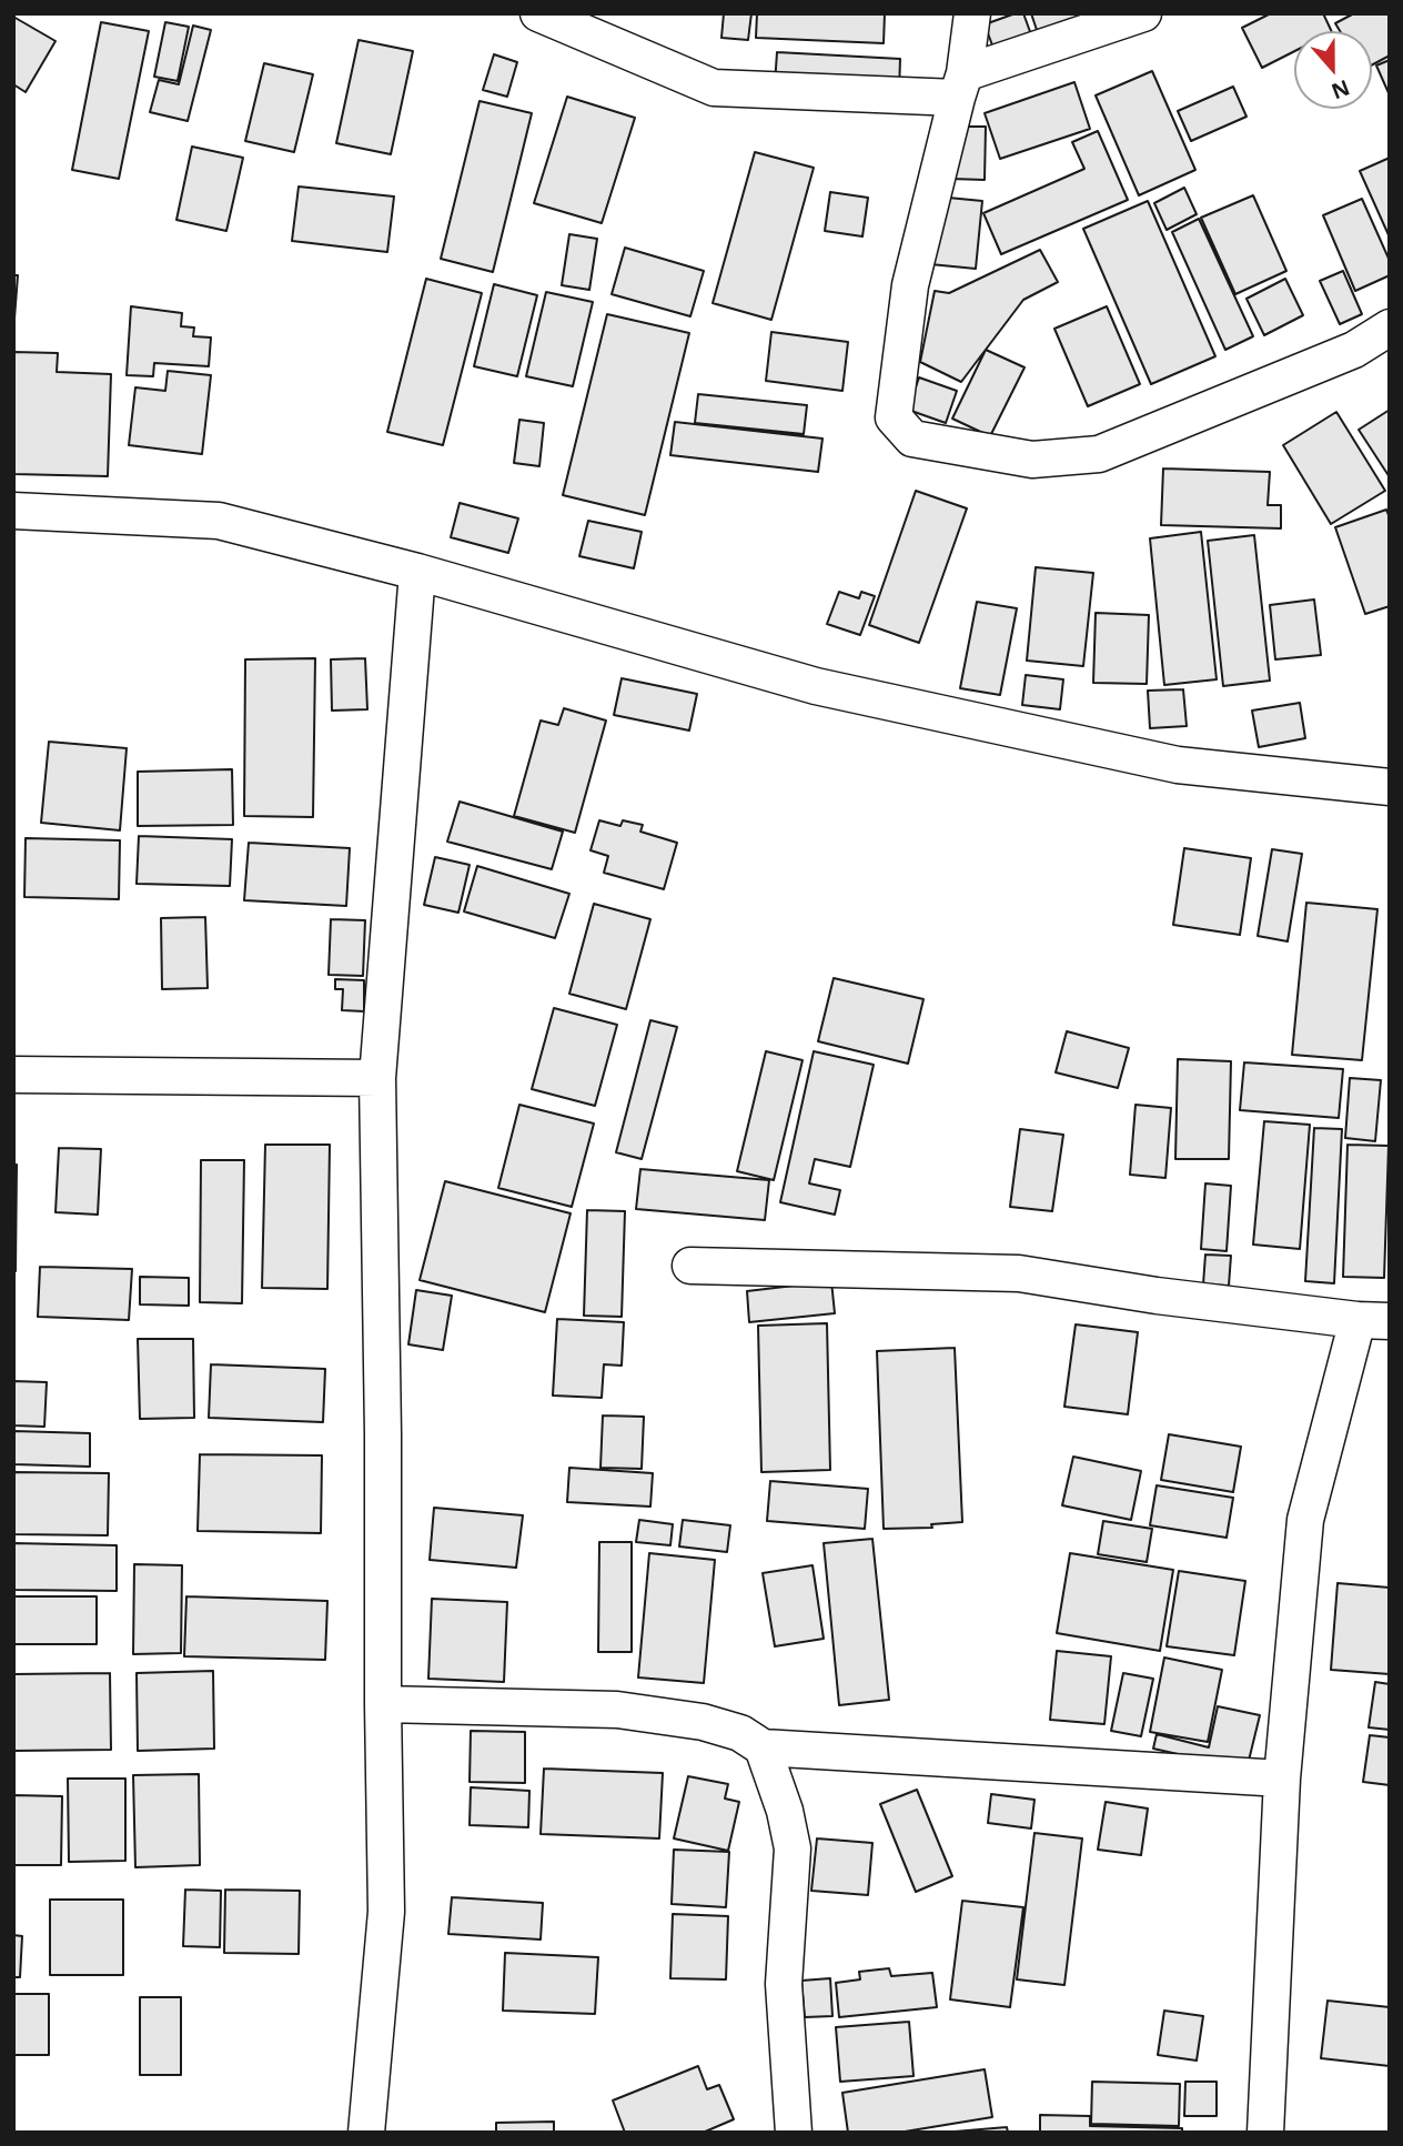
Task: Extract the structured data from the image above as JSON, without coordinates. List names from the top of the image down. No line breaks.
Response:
{"north":"bottom"}
